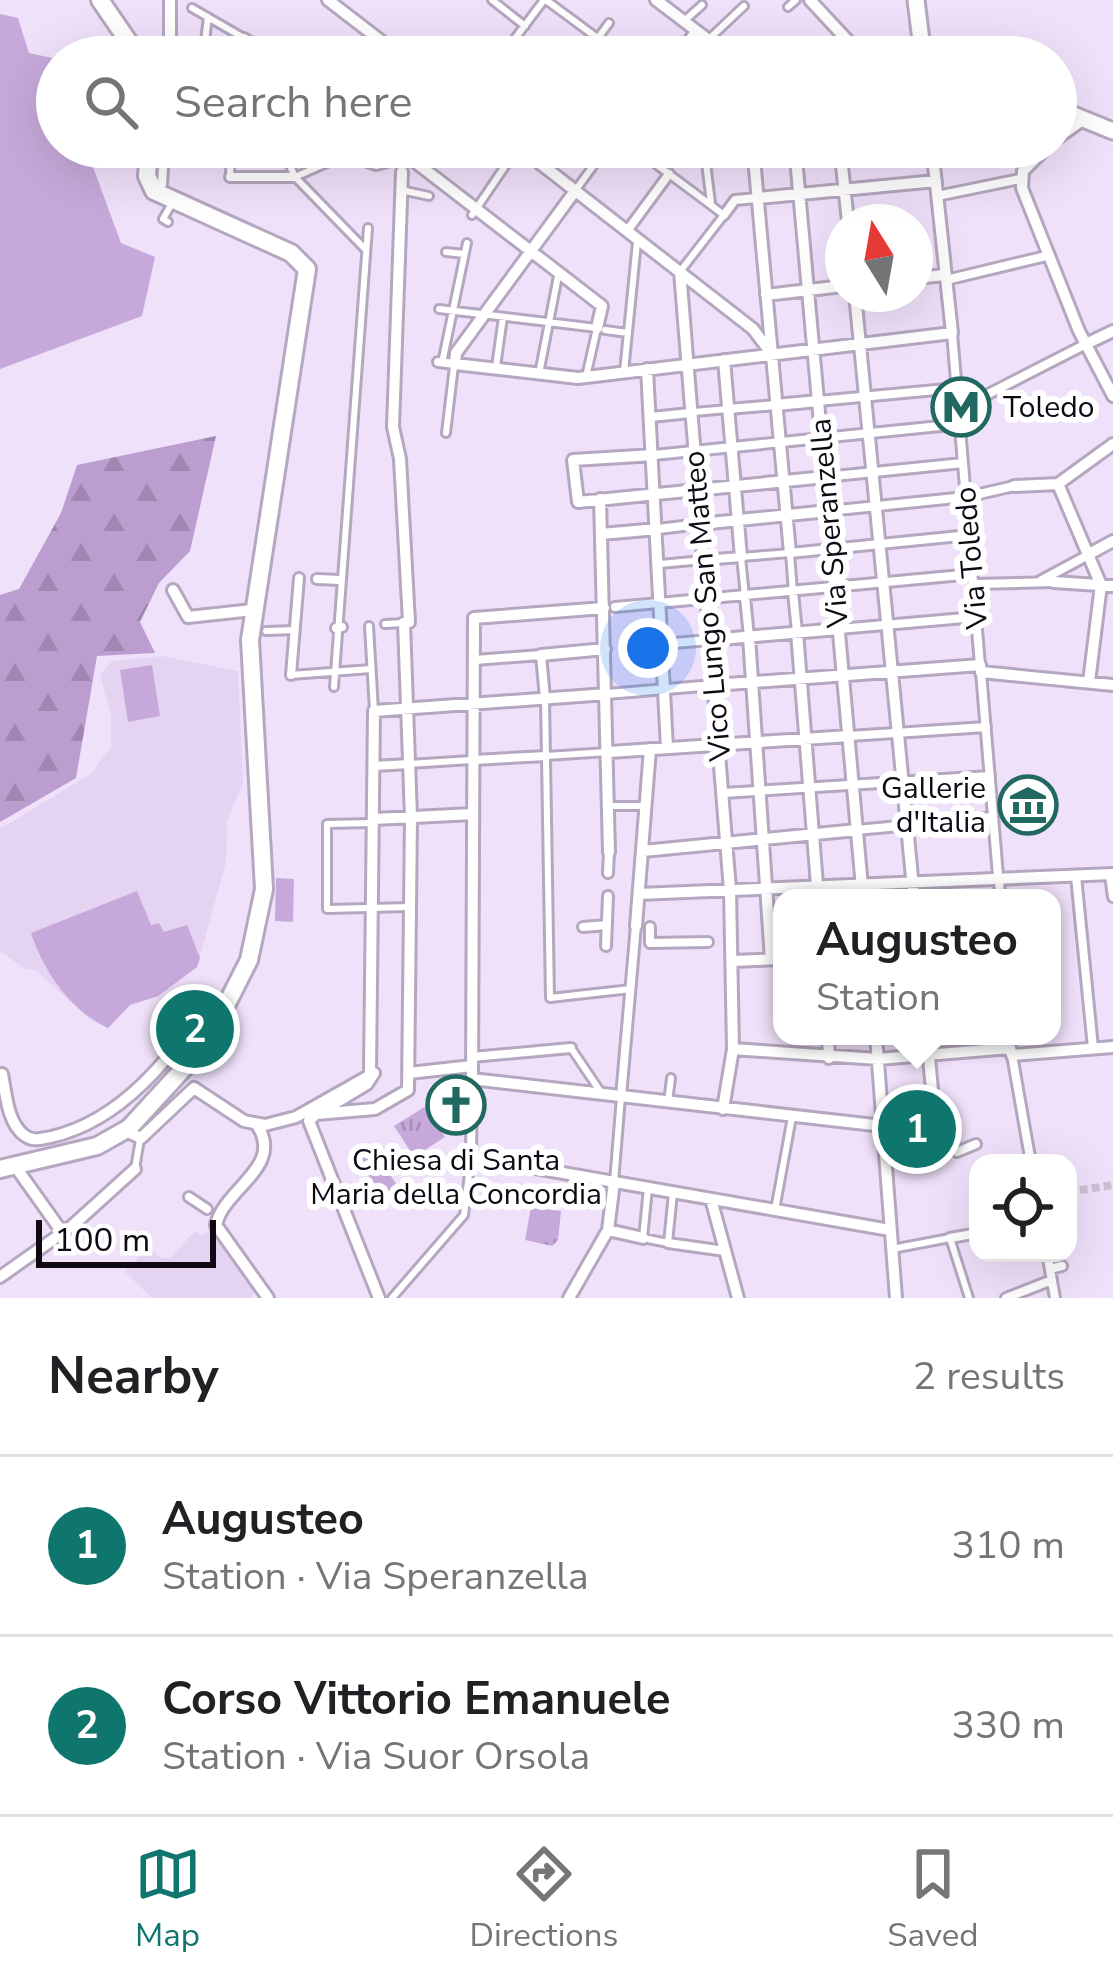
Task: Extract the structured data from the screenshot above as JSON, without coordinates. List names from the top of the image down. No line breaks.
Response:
{"streets":{"street":["Via Speranzella","Via Toledo","Vico Lungo San Matteo"]},"places":{"metro station":["Toledo"],"museum":["Gallerie d'Italia"],"church":["Chiesa di Santa Maria della Concordia"]},"scale_bar":"100 m","north":"top","page":{"search":"Search here","popup":["Augusteo","Station"],"pins":["2","1"],"scale":"100 m","heading":["Nearby","2 results"],"list":[{"mark":"1","name":"Augusteo","note":"Station · Via Speranzella","value":"310 m"},{"mark":"2","name":"Corso Vittorio Emanuele","note":"Station · Via Suor Orsola","value":"330 m"}],"nav":["Map","Directions","Saved"]}}
